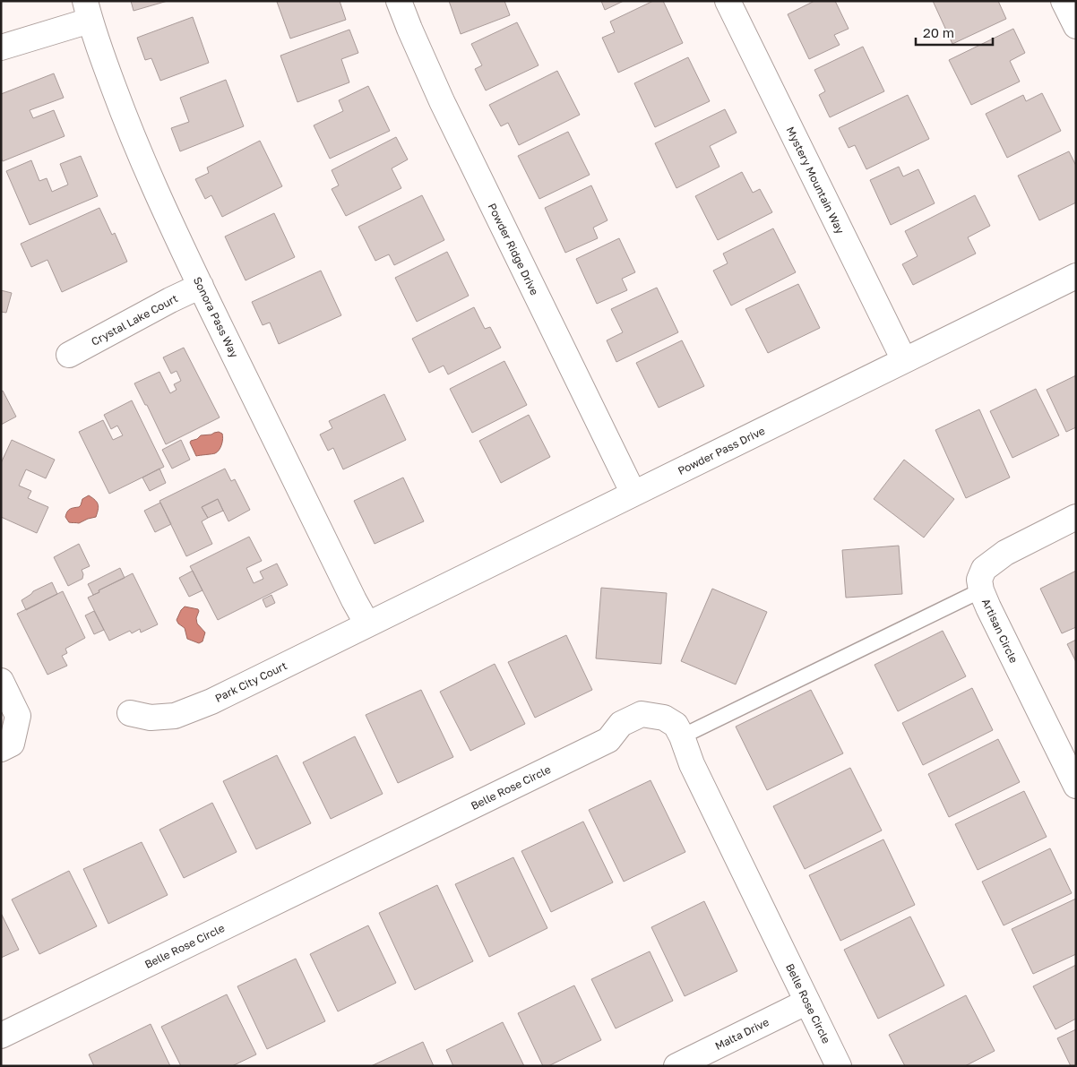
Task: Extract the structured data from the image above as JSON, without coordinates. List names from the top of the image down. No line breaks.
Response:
{"streets":{"street":["Mystery Mountain Way","Powder Ridge Drive","Sonora Pass Way","Crystal Lake Court","Powder Pass Drive","Artisan Circle","Park City Court","Belle Rose Circle","Malta Drive"]},"crossings":[["Mystery Mountain Way","Powder Pass Drive"],["Powder Ridge Drive","Powder Pass Drive"],["Sonora Pass Way","Crystal Lake Court"],["Sonora Pass Way","Powder Pass Drive"],["Sonora Pass Way","Park City Court"],["Powder Pass Drive","Park City Court"],["Belle Rose Circle","Malta Drive"]],"scale_bar":"20 m"}
